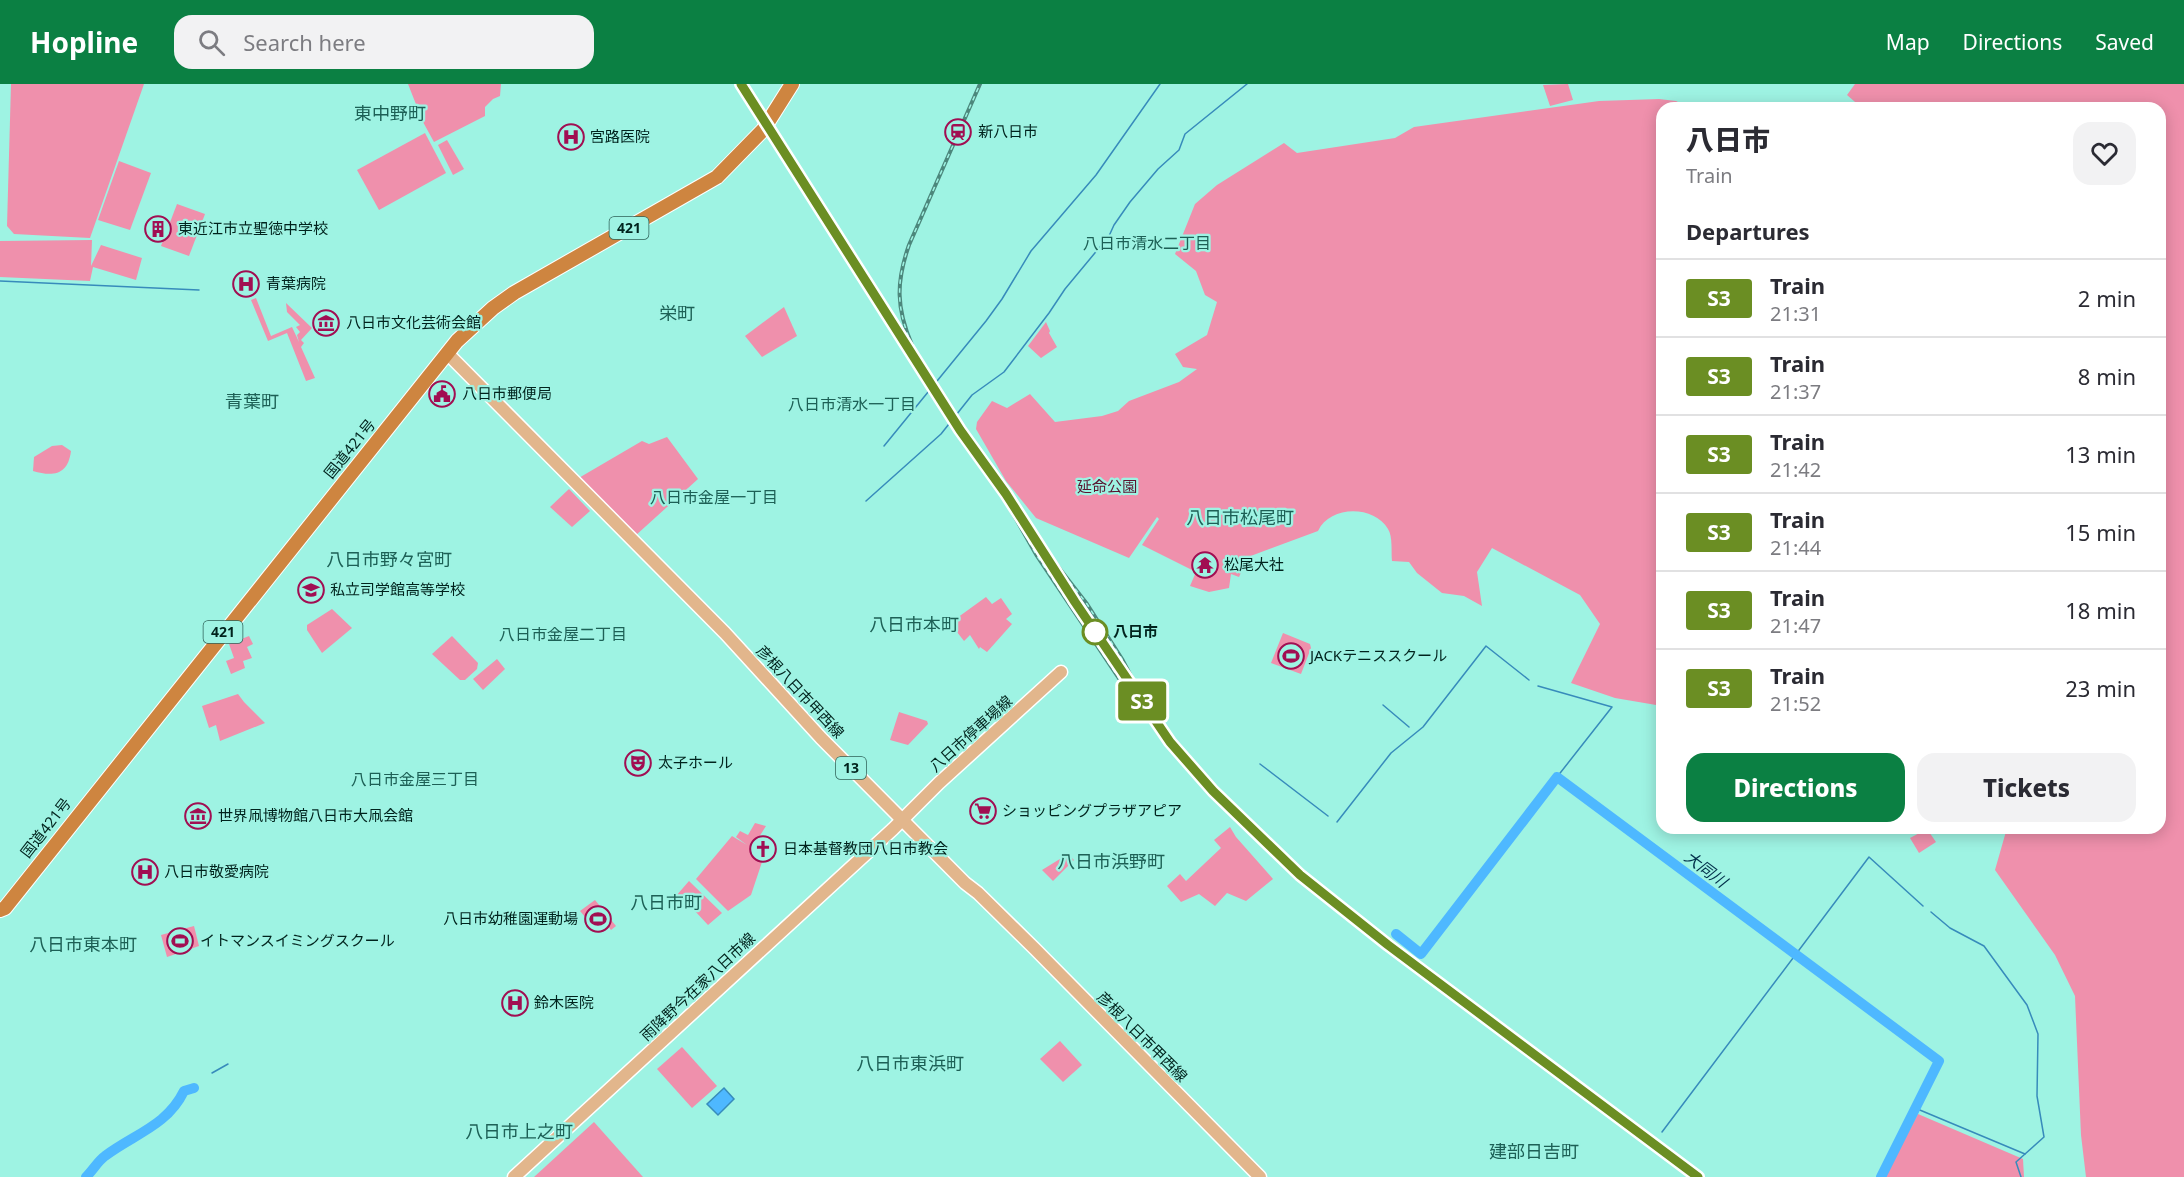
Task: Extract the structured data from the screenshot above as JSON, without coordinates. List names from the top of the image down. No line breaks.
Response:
{"streets":{"highway":["421","国道421号"],"main road":["彦根八日市甲西線","八日市停車場線","13","雨降野今在家八日市線"]},"crossings":[["国道421号","彦根八日市甲西線"],["彦根八日市甲西線","八日市停車場線"],["彦根八日市甲西線","雨降野今在家八日市線"],["八日市停車場線","雨降野今在家八日市線"]],"districts":["東中野町","八日市清水二丁目","栄町","青葉町","八日市清水一丁目","八日市金屋一丁目","八日市松尾町","八日市野々宮町","八日市本町","八日市金屋二丁目","八日市金屋三丁目","八日市浜野町","八日市町","八日市東本町","八日市東浜町","八日市上之町","建部日吉町"],"water":["大同川"],"parks":["延命公園"],"places":{"station":["新八日市"],"hospital":["宮路医院","青葉病院","八日市敬愛病院","鈴木医院"],"building":["東近江市立聖徳中学校"],"museum":["八日市文化芸術会館","世界凧博物館八日市大凧会館"],"public building":["八日市郵便局"],"temple":["松尾大社"],"school or university":["私立司学館高等学校"],"other":["八日市"],"sports":["JACKテニススクール","八日市幼稚園運動場","イトマンスイミングスクール"],"theatre":["太子ホール"],"supermarket":["ショッピングプラザアピア"],"church":["日本基督教団八日市教会"]},"page":{"header":"Hopline","search":"Search here","nav":["Map","Directions","Saved"],"on_map":"S3","heading":[["八日市","Train"],"Departures"],"list":[{"mark":"S3","name":"Train","note":"21:31","value":"2 min"},{"mark":"S3","name":"Train","note":"21:37","value":"8 min"},{"mark":"S3","name":"Train","note":"21:42","value":"13 min"},{"mark":"S3","name":"Train","note":"21:44","value":"15 min"},{"mark":"S3","name":"Train","note":"21:47","value":"18 min"},{"mark":"S3","name":"Train","note":"21:52","value":"23 min"}],"buttons":["Directions","Tickets"]}}
